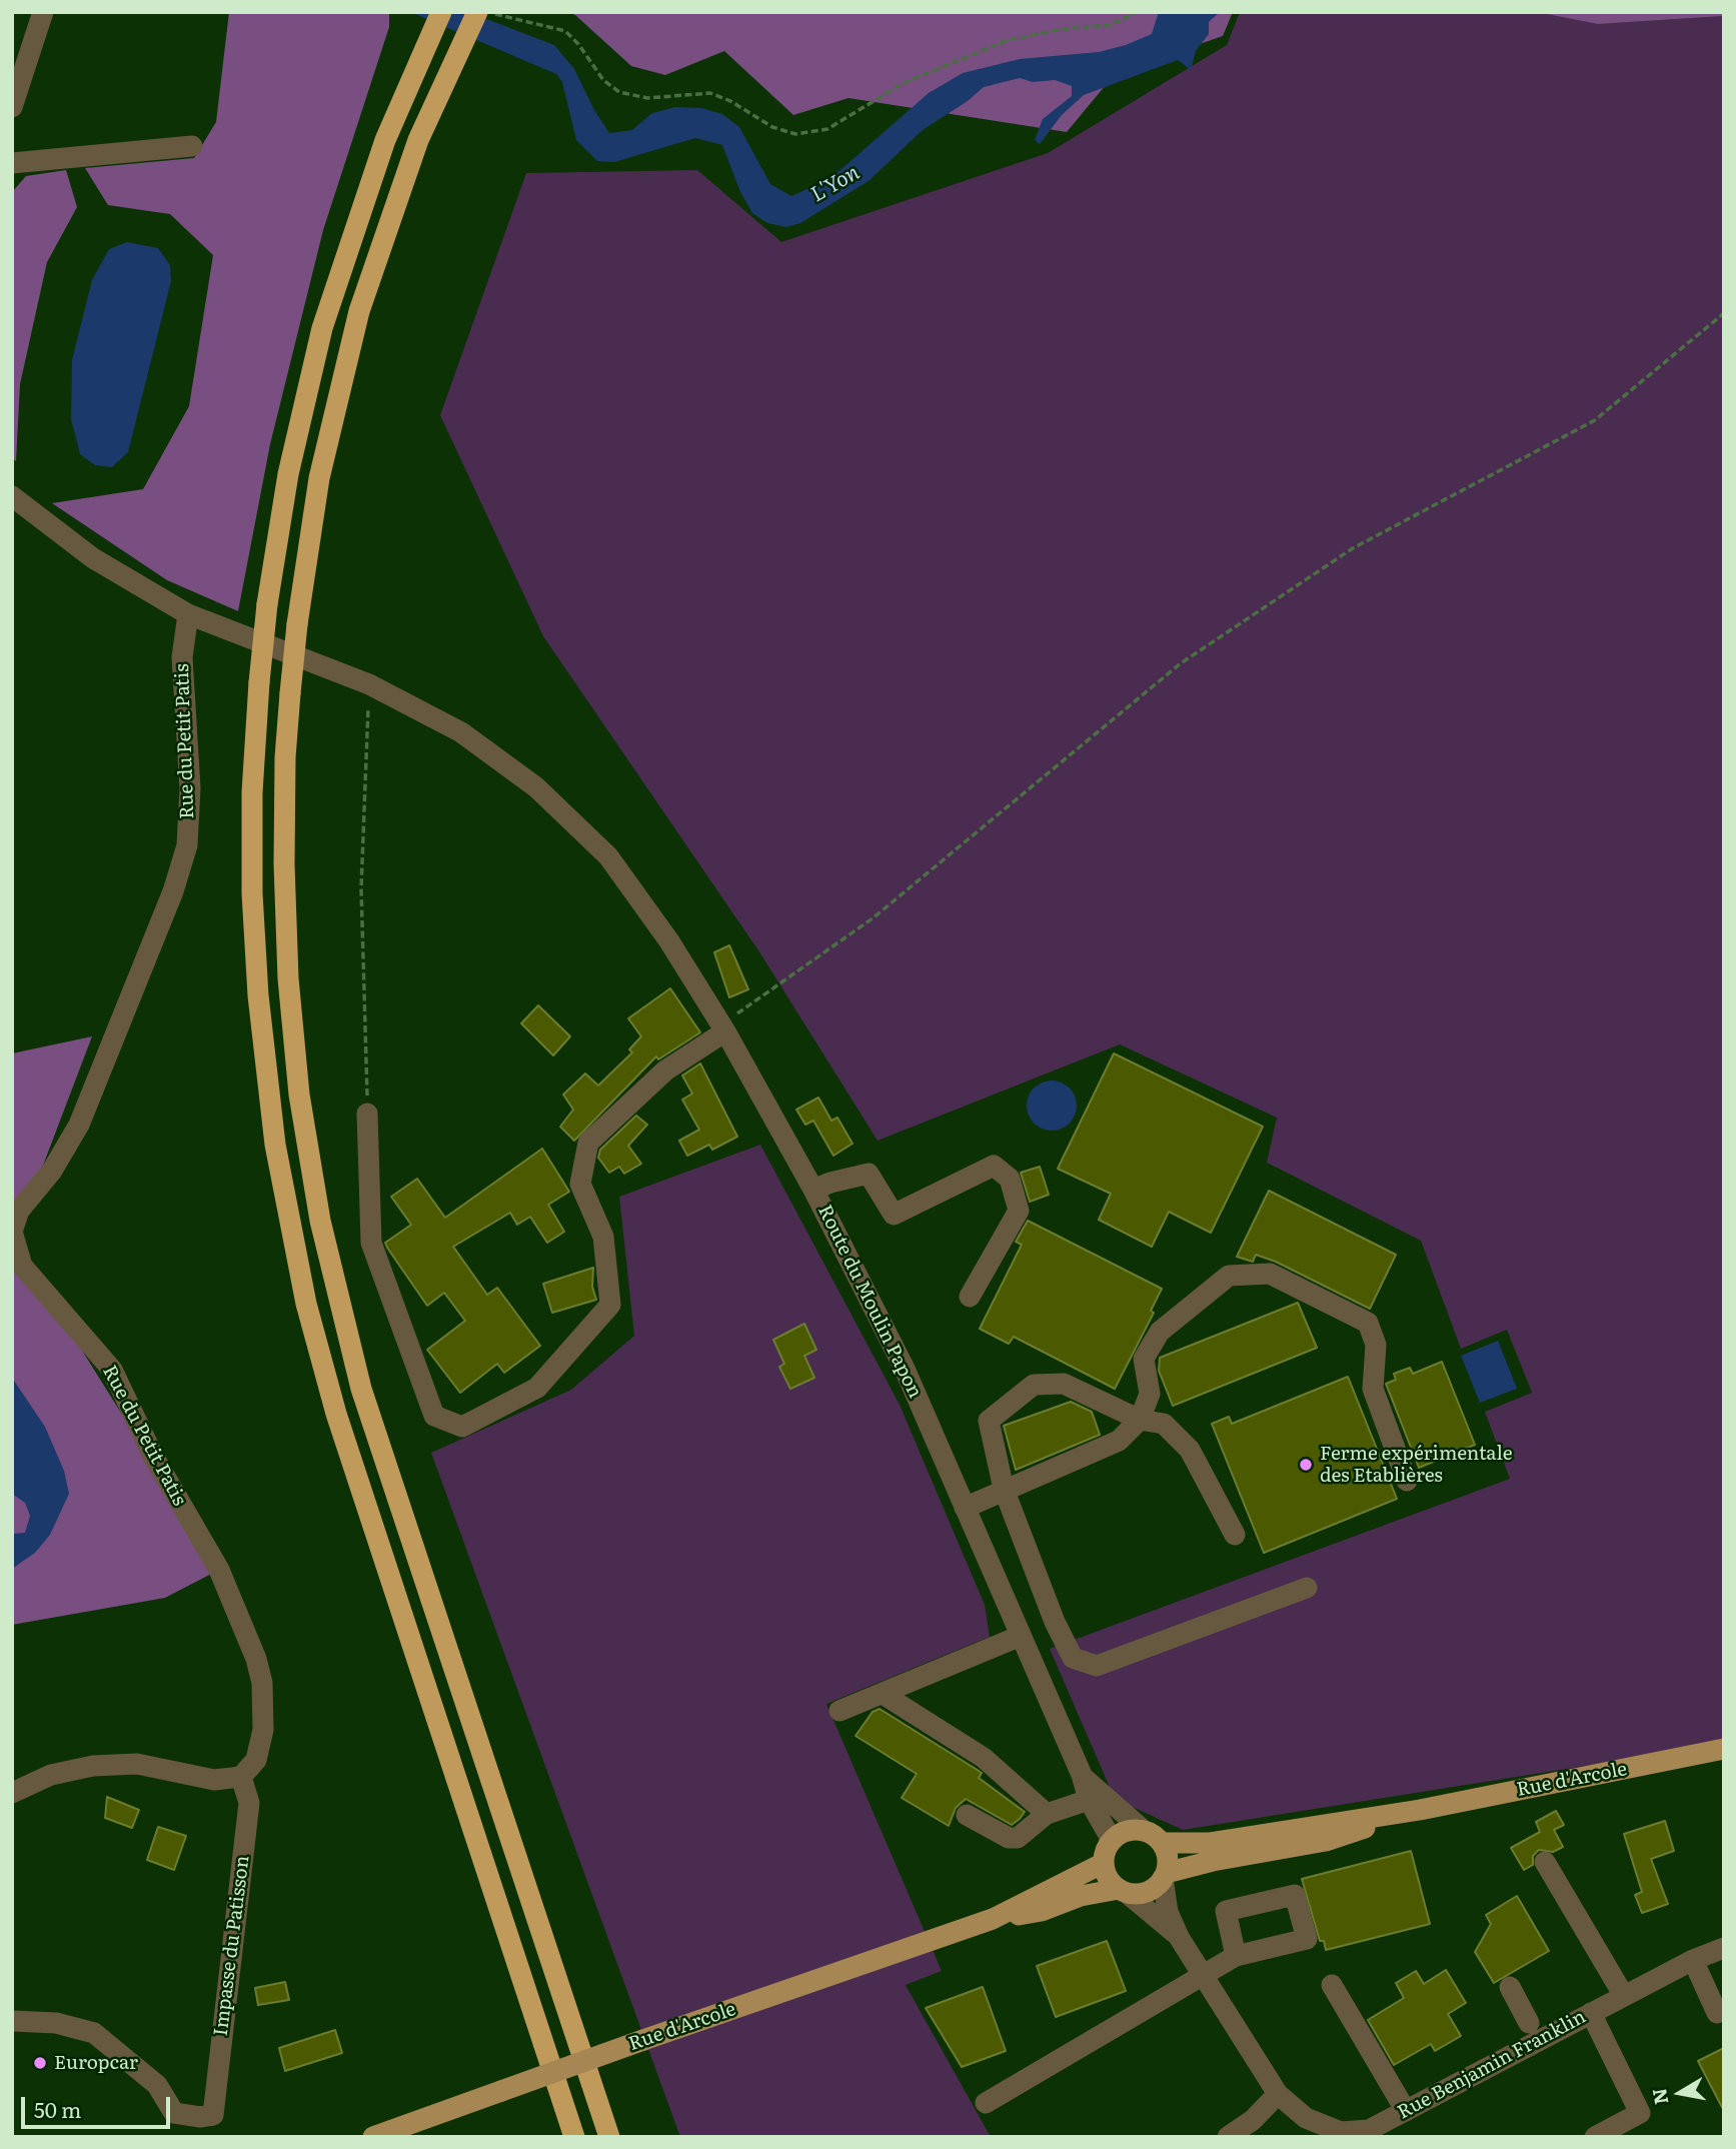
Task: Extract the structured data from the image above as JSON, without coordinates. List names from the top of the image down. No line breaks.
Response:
{"streets":{"main road":["Rue d'Arcole"],"street":["Rue du Petit Patis","Route du Moulin Papon","Impasse du Patisson","Rue Benjamin Franklin"]},"crossings":[["Rue du Petit Patis","Route du Moulin Papon"],["Rue du Petit Patis","Impasse du Patisson"],["Route du Moulin Papon","Rue d'Arcole"]],"water":["L'Yon"],"places":["Ferme expérimentale des Etablières","Europcar"],"scale_bar":"50 m","north":"left"}
